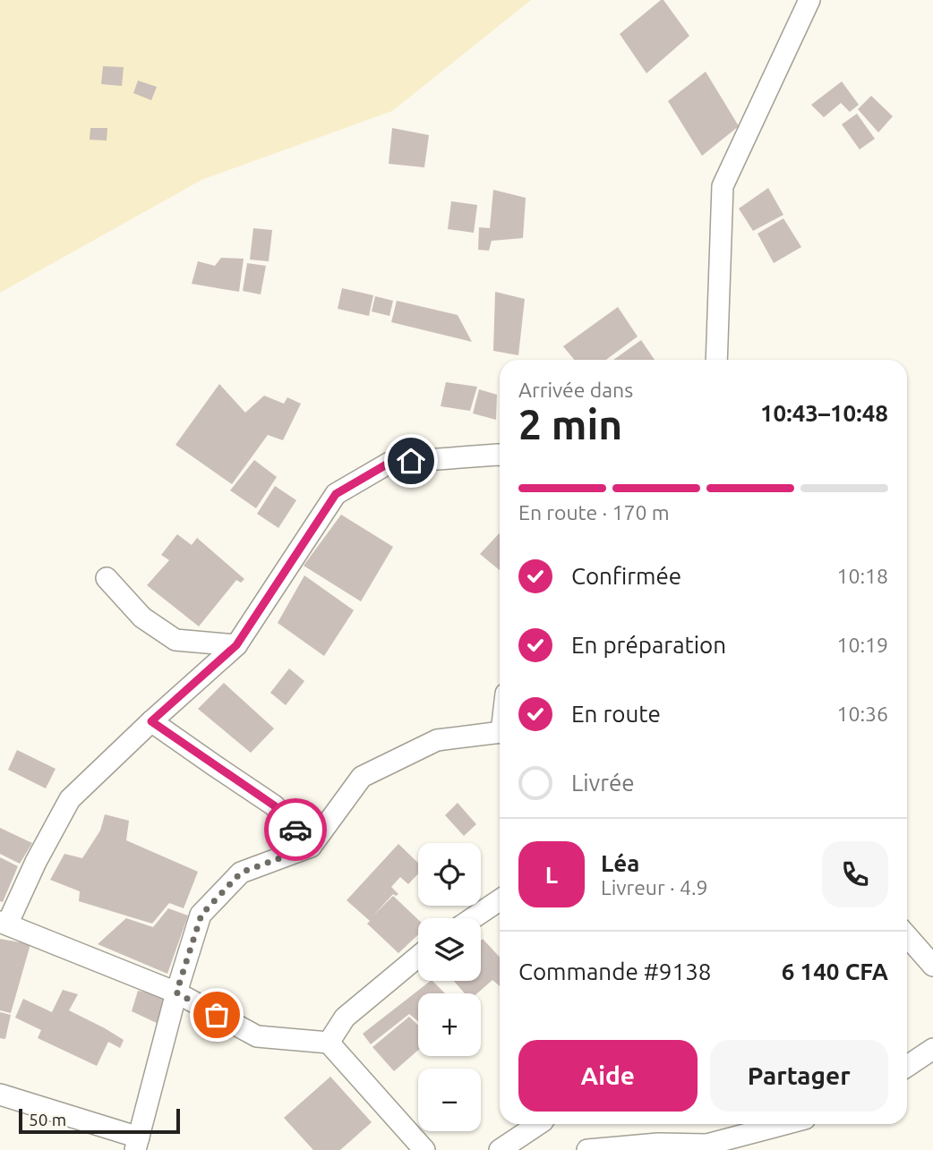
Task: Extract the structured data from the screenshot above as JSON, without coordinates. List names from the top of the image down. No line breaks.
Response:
{"scale_bar":"50 m","page":{"heading":["2 min","Arrivée dans","10:43–10:48"],"panel":["Léa","Livreur · 4.9","Commande #9138","6 140 CFA"],"bar":"En route · 170 m","list":[["Confirmée","10:18"],["En préparation","10:19"],["En route","10:36"],"Livrée"],"round":"L","map_buttons":["+","−"],"buttons":["Aide","Partager"],"scale":"50 m"}}
